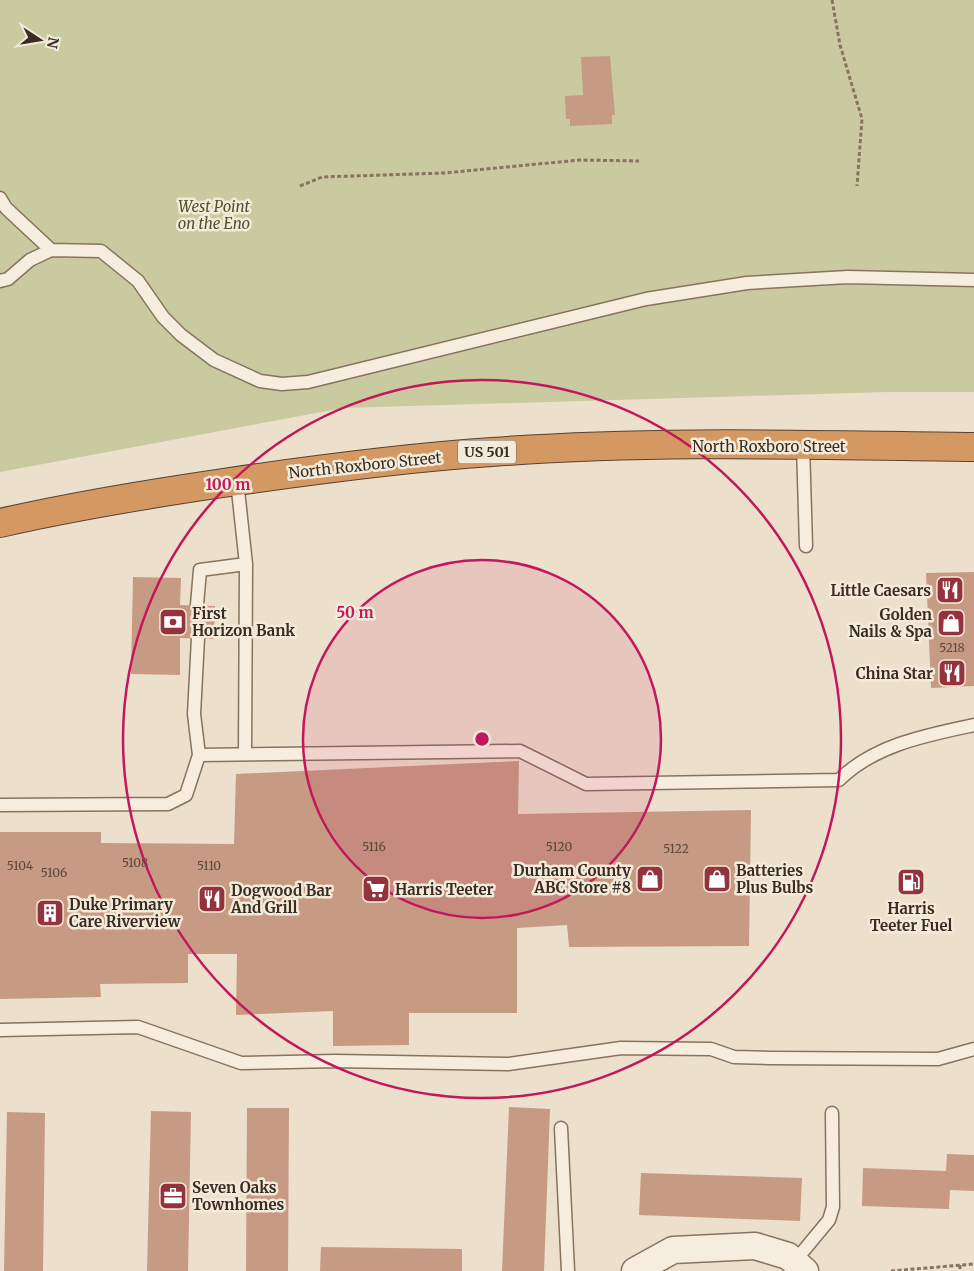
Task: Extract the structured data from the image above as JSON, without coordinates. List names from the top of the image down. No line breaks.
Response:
{"streets":{"highway":["North Roxboro Street","US 501"]},"parks":["West Point on the Eno"],"places":{"restaurant":["Little Caesars","China Star","Dogwood Bar And Grill"],"bank":["First Horizon Bank"],"shop":["Golden Nails & Spa","Durham County ABC Store #8","Batteries Plus Bulbs"],"fuel station":["Harris Teeter Fuel"],"supermarket":["Harris Teeter"],"building":["Duke Primary Care Riverview"],"office":["Seven Oaks Townhomes"]},"house_numbers":["5218","5116","5120","5122","5108","5104","5110","5106"],"north":"right","rings":["100 m","50 m"]}
